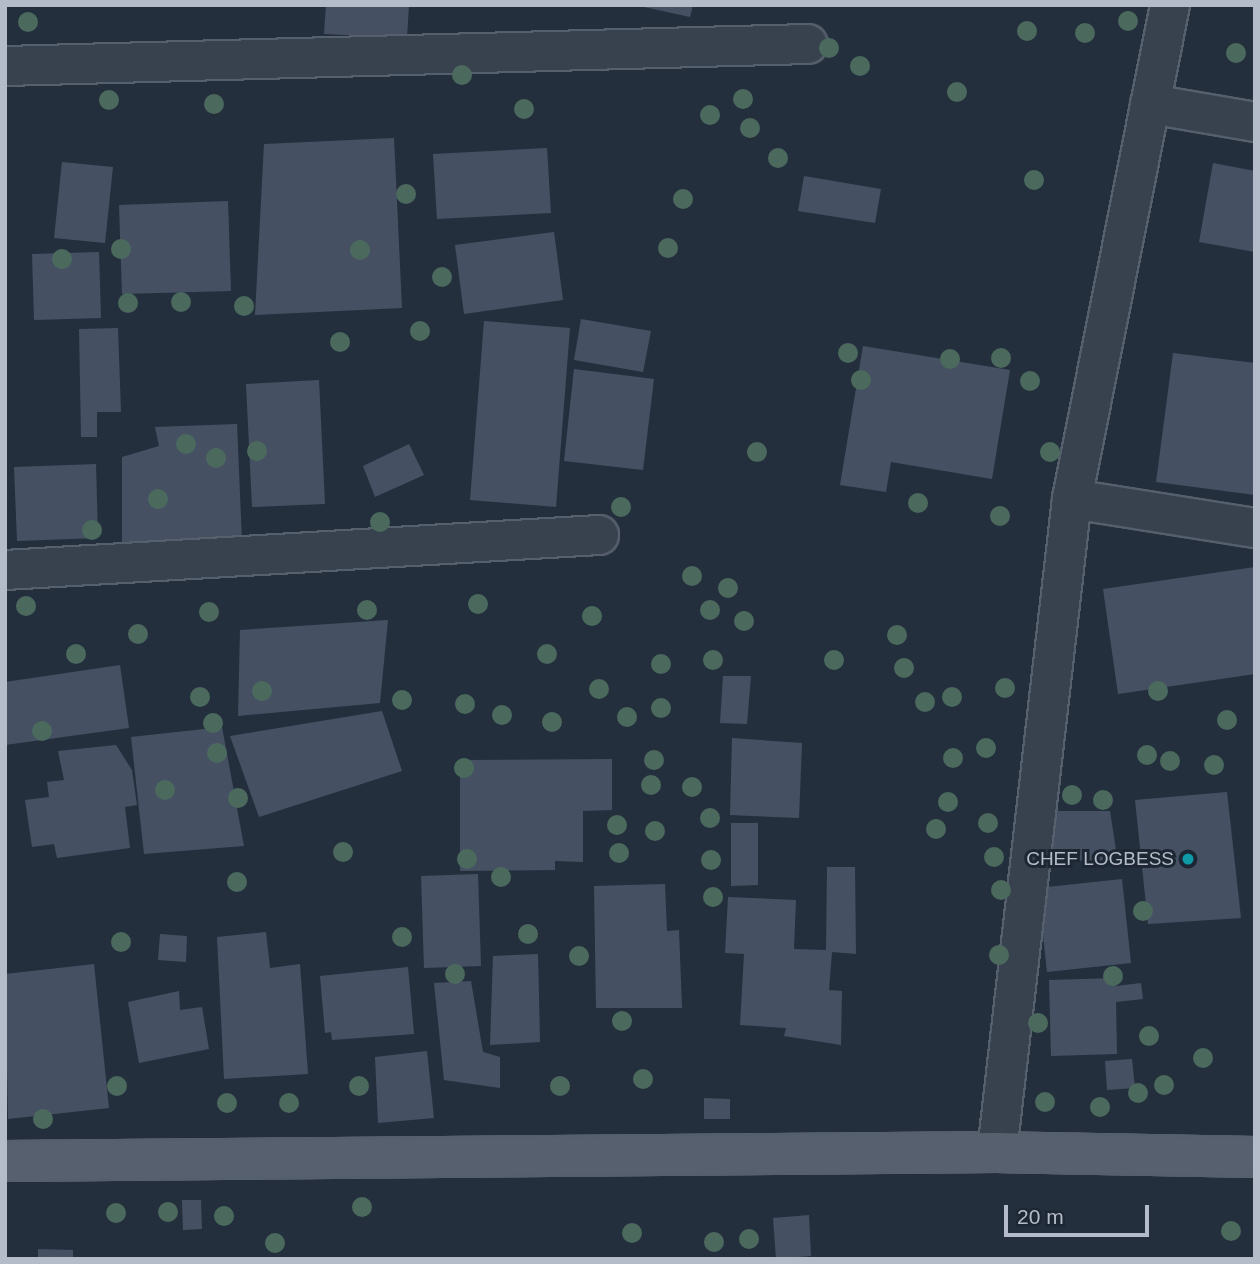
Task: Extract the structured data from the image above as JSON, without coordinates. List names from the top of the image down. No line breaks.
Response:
{"places":["CHEF LOGBESS"],"scale_bar":"20 m"}
